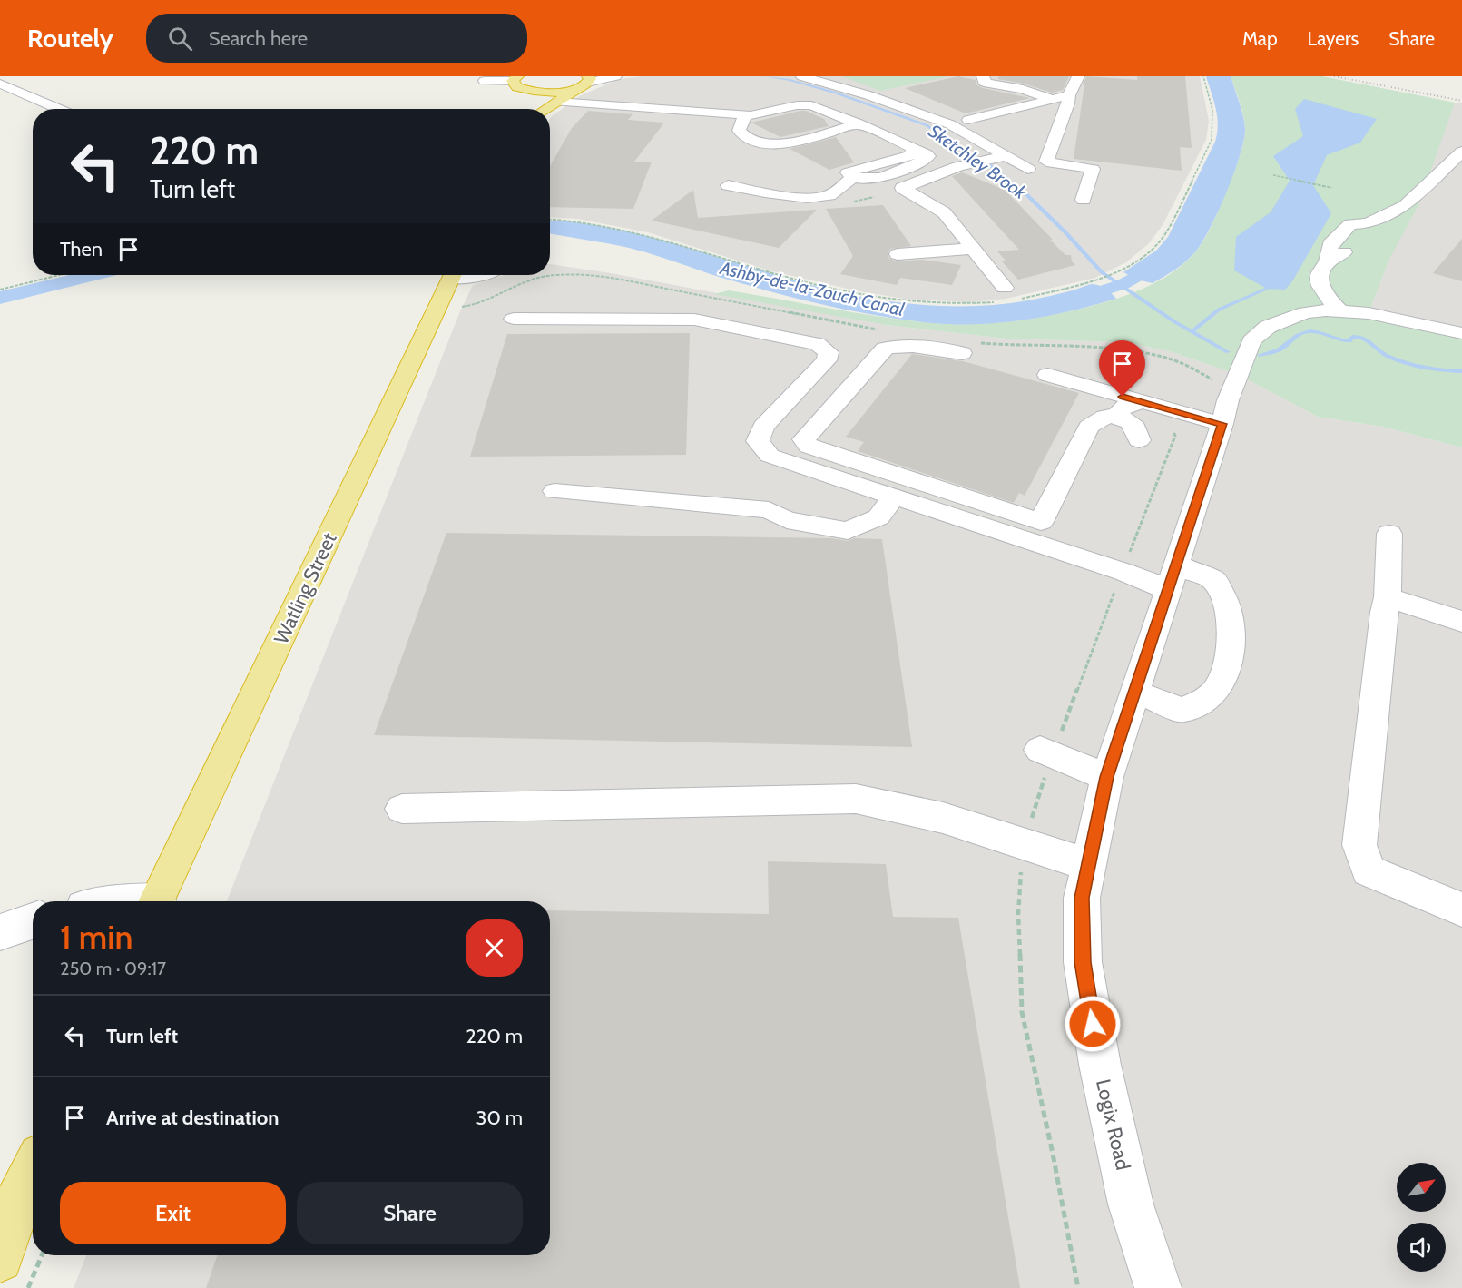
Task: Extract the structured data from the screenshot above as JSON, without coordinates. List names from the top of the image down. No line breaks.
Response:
{"streets":{"highway":["Watling Street"],"street":["Logix Road"]},"water":["Sketchley Brook","Ashby-de-la-Zouch Canal"],"north":"top right","page":{"header":"Routely","search":"Search here","nav":["Map","Layers","Share"],"turn":["220 m","Turn left"],"then":"Then","heading":["1 min","250 m · 09:17"],"list":[{"name":"Turn left","value":"220 m"},{"name":"Arrive at destination","value":"30 m"}],"buttons":["Exit","Share"]}}
